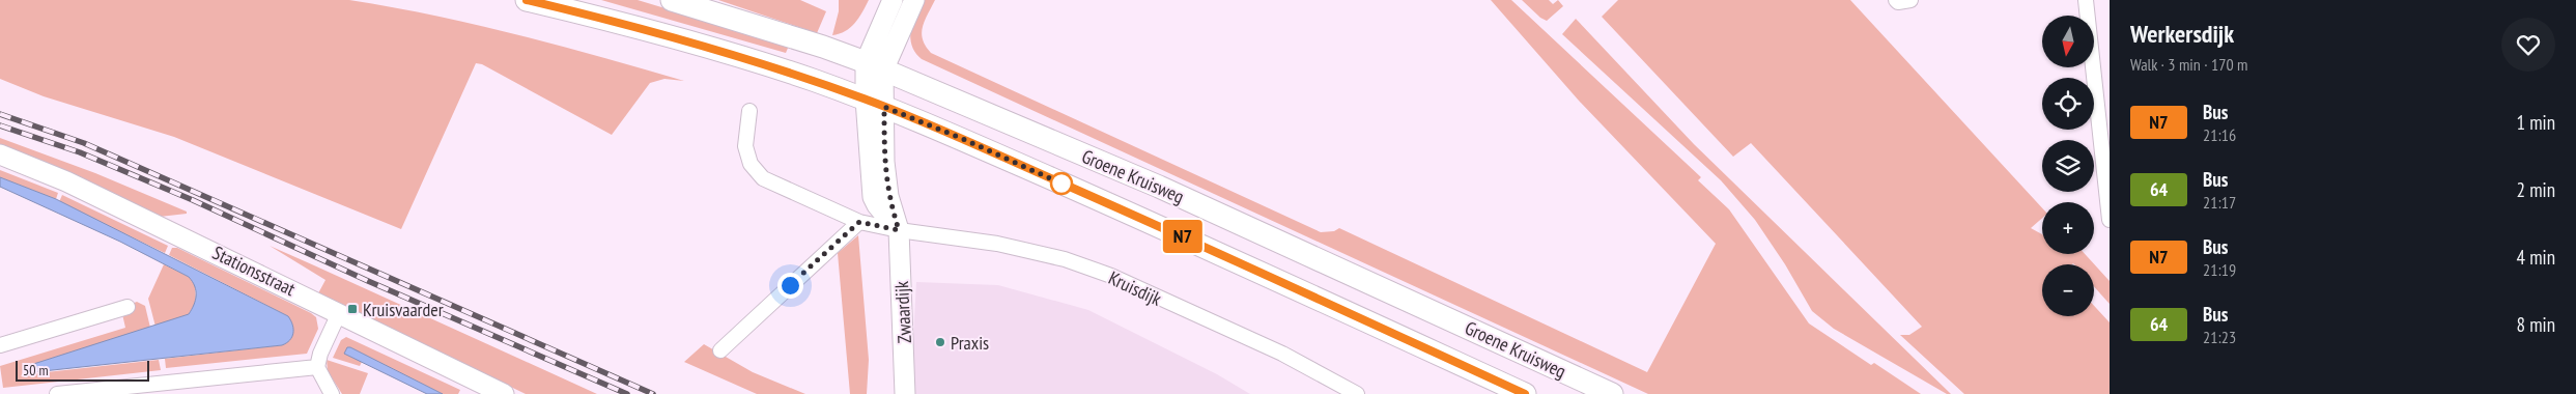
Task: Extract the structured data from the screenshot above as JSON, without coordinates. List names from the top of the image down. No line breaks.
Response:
{"streets":{"main road":["Groene Kruisweg"],"street":["Stationsstraat","Kruisdijk","Zwaardijk"]},"crossings":[["Groene Kruisweg","Zwaardijk"],["Kruisdijk","Zwaardijk"]],"places":{"transit":["Kruisvaarder"],"other":["Praxis"]},"lines":["bus line N7"],"scale_bar":"50 m","north":"bottom","page":{"on_map":"N7","heading":["Werkersdijk","Walk · 3 min · 170 m"],"map_buttons":["+","−"],"list":[{"mark":"N7","name":"Bus","note":"21:16","value":"1 min"},{"mark":"64","name":"Bus","note":"21:17","value":"2 min"},{"mark":"N7","name":"Bus","note":"21:19","value":"4 min"},{"mark":"64","name":"Bus","note":"21:23","value":"8 min"}],"scale":"50 m"}}
